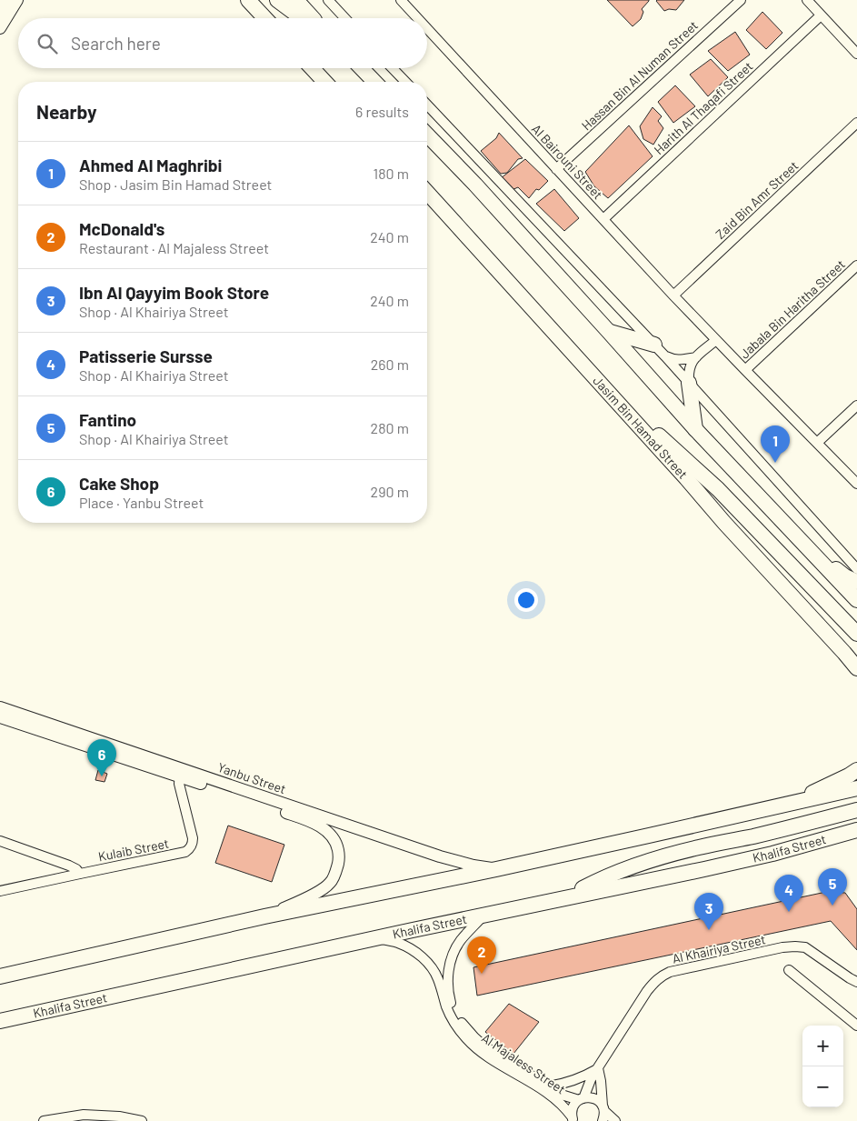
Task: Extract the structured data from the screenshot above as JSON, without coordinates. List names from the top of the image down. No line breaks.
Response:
{"streets":{"main road":["Jasim Bin Hamad Street","Khalifa Street"],"street":["Hassan Bin Al Numan Street","Harith Al Thaqafi Street","Al Bairouni Street","Zaid Bin Amr Street","Jabala Bin Haritha Street","Yanbu Street","Kulaib Street","Al Khairiya Street","Al Majaless Street"]},"crossings":[["Hassan Bin Al Numan Street","Al Bairouni Street"],["Harith Al Thaqafi Street","Al Bairouni Street"],["Al Bairouni Street","Zaid Bin Amr Street"],["Al Bairouni Street","Jabala Bin Haritha Street"],["Yanbu Street","Kulaib Street"],["Khalifa Street","Al Majaless Street"],["Al Khairiya Street","Al Majaless Street"]],"page":{"search":"Search here","heading":["Nearby","6 results"],"list":[{"mark":"1","name":"Ahmed Al Maghribi","note":"Shop · Jasim Bin Hamad Street","value":"180 m"},{"mark":"2","name":"McDonald's","note":"Restaurant · Al Majaless Street","value":"240 m"},{"mark":"3","name":"Ibn Al Qayyim Book Store","note":"Shop · Al Khairiya Street","value":"240 m"},{"mark":"4","name":"Patisserie Sursse","note":"Shop · Al Khairiya Street","value":"260 m"},{"mark":"5","name":"Fantino","note":"Shop · Al Khairiya Street","value":"280 m"},{"mark":"6","name":"Cake Shop","note":"Place · Yanbu Street","value":"290 m"}],"pins":["1","6","5","4","3","2"],"map_buttons":["+","−"]}}
